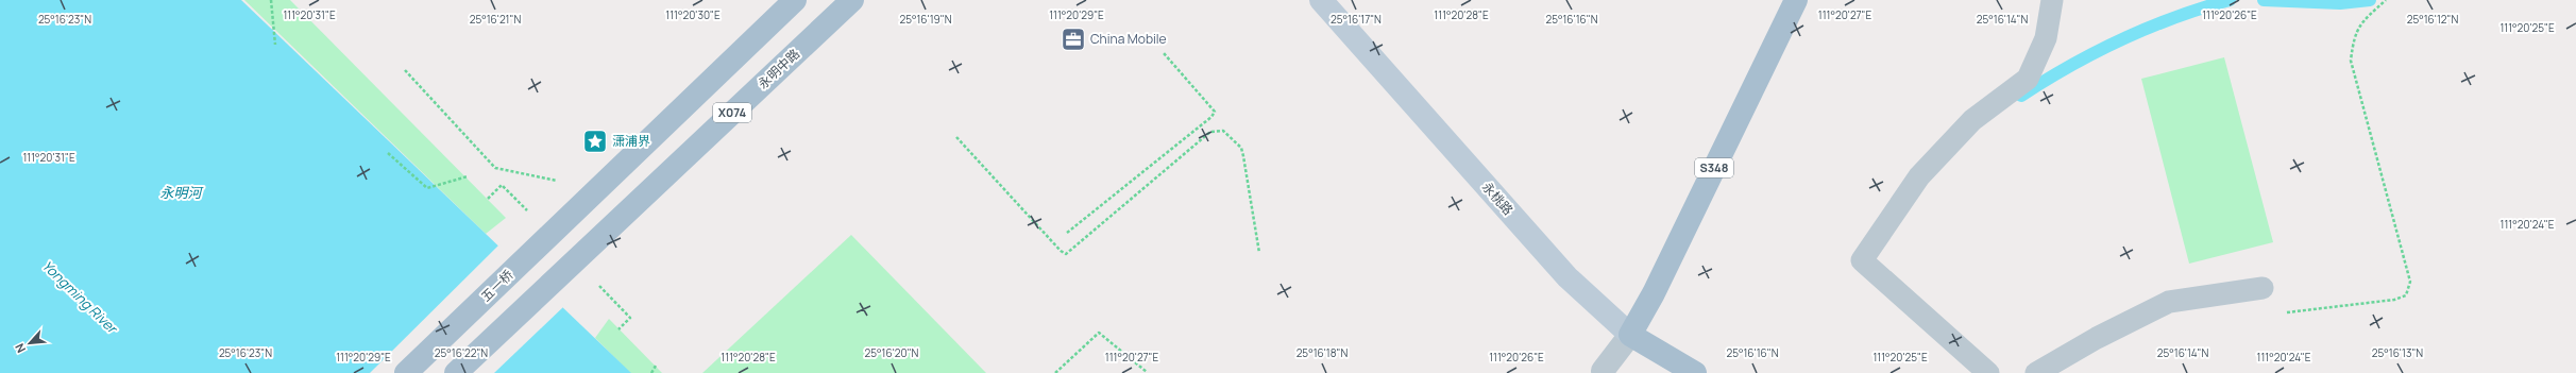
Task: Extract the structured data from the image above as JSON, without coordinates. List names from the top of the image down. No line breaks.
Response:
{"streets":{"main road":["永明中路","X074","S348","永桃路","五一桥"]},"crossings":[["S348","永桃路"]],"water":["永明河","Yongming River"],"places":{"office":["China Mobile"],"place":["潇浦界"]},"north":"bottom left","coordinates":["111°20'29\"E","111°20'28\"E","111°20'26\"E","111°20'31\"E","111°20'30\"E","111°20'27\"E","25°16'23\"N","25°16'21\"N","25°16'19\"N","25°16'17\"N","25°16'16\"N","25°16'14\"N","25°16'12\"N","111°20'25\"E","111°20'24\"E","25°16'22\"N","25°16'20\"N","25°16'18\"N","25°16'13\"N"]}
